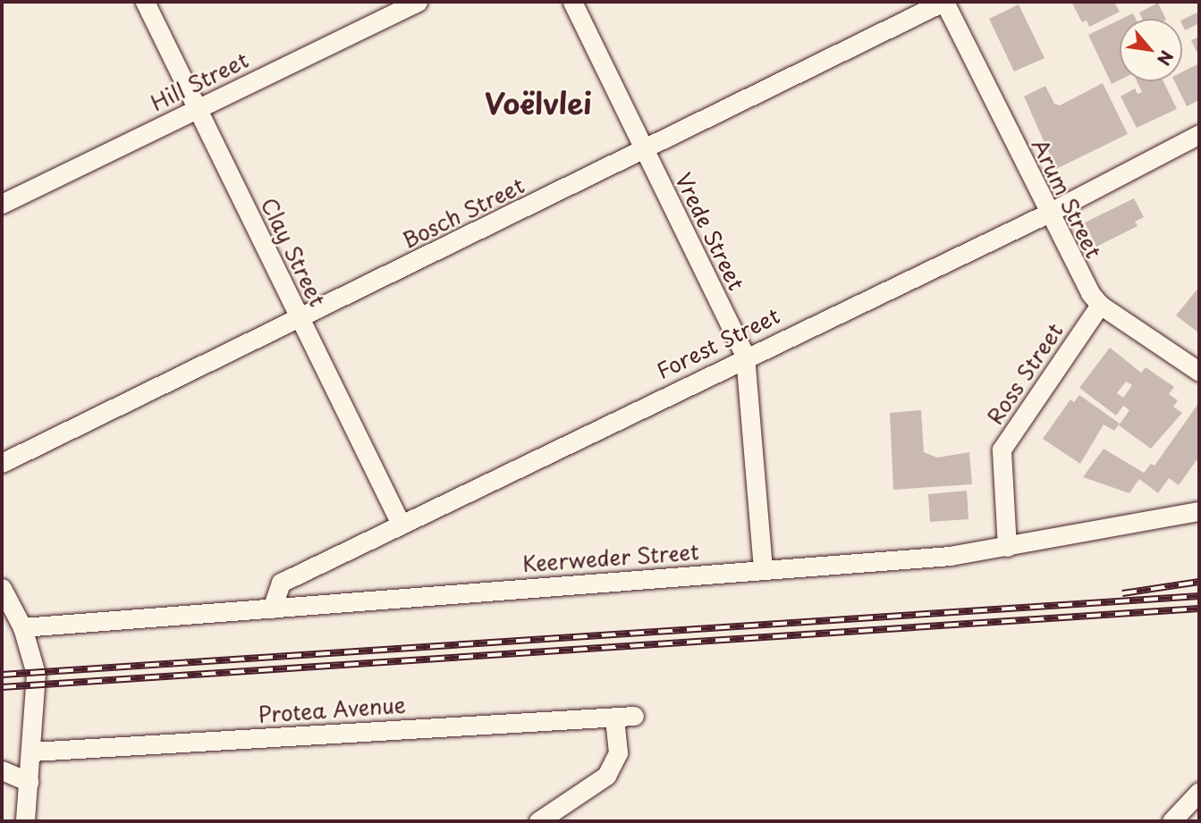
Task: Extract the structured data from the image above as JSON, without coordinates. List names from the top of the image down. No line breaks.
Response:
{"streets":{"street":["Hill Street","Arum Street","Bosch Street","Vrede Street","Clay Street","Forest Street","Ross Street","Keerweder Street","Protea Avenue"]},"crossings":[["Hill Street","Clay Street"],["Arum Street","Bosch Street"],["Arum Street","Forest Street"],["Arum Street","Ross Street"],["Bosch Street","Vrede Street"],["Bosch Street","Clay Street"],["Vrede Street","Forest Street"],["Vrede Street","Keerweder Street"],["Clay Street","Forest Street"],["Forest Street","Keerweder Street"],["Ross Street","Keerweder Street"]],"districts":["Voëlvlei"],"north":"bottom right"}
